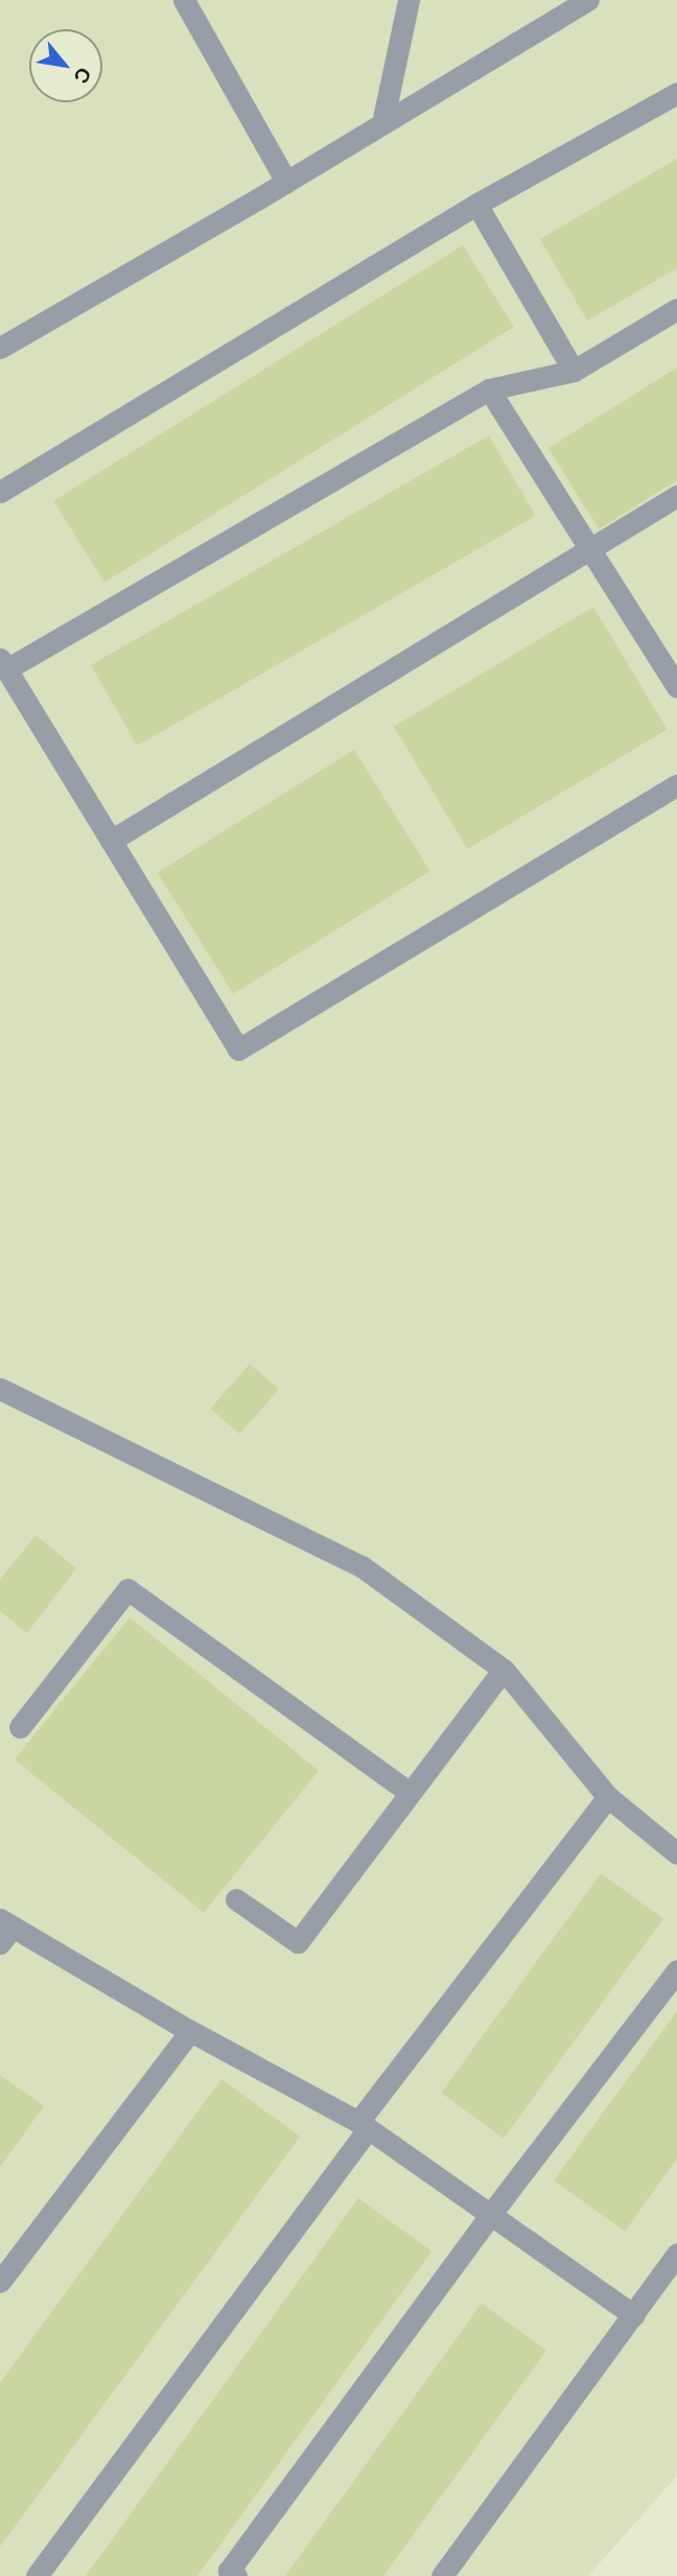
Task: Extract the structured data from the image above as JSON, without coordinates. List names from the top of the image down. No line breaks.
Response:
{"north":"bottom right"}
